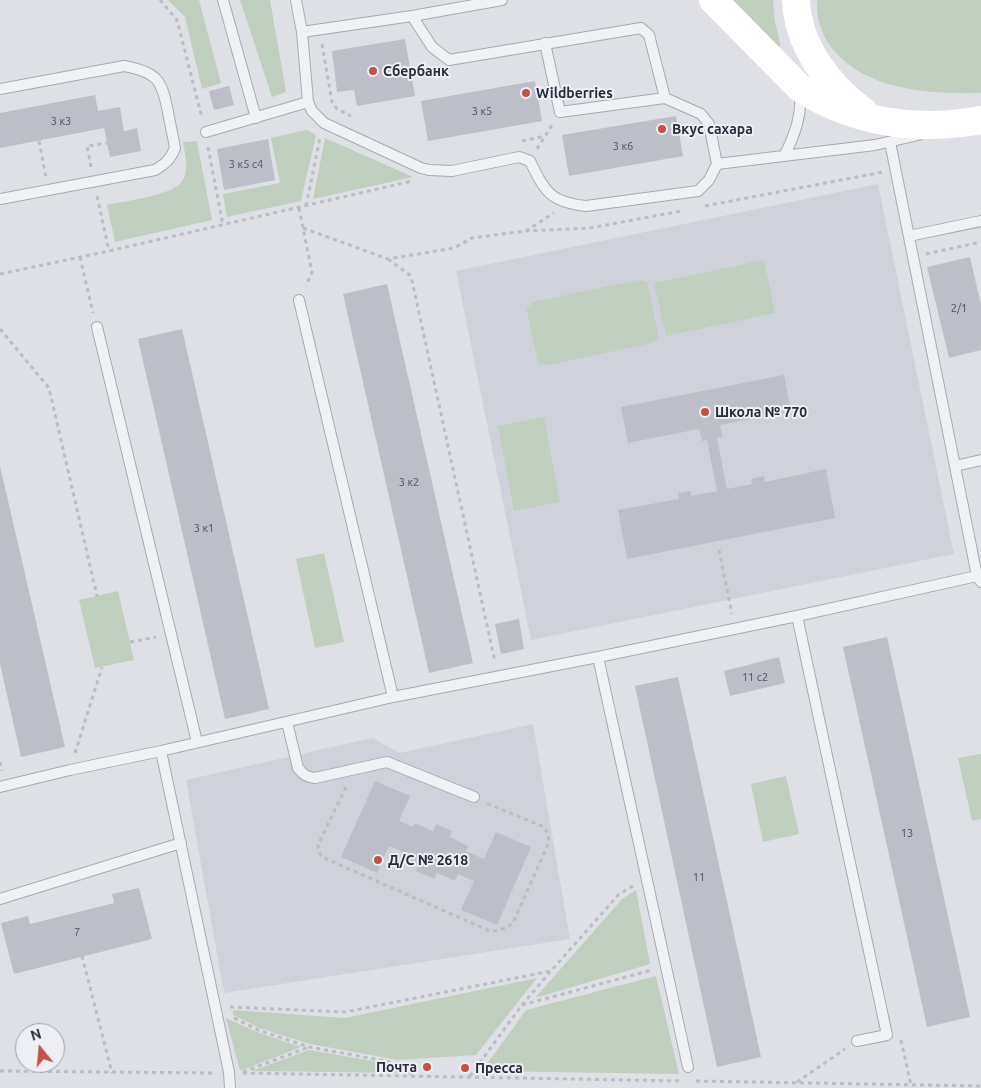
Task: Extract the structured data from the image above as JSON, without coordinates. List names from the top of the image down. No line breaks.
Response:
{"places":["Сбербанк","Wildberries","Вкус сахара","Школа № 770","Д/C № 2618","Почта","Пресса"],"house_numbers":["3 к5","3 к3","3 к6","3 к5 с4","2/1","3 к2","3 к1","11 с2","13","11","7"],"north":"top"}
